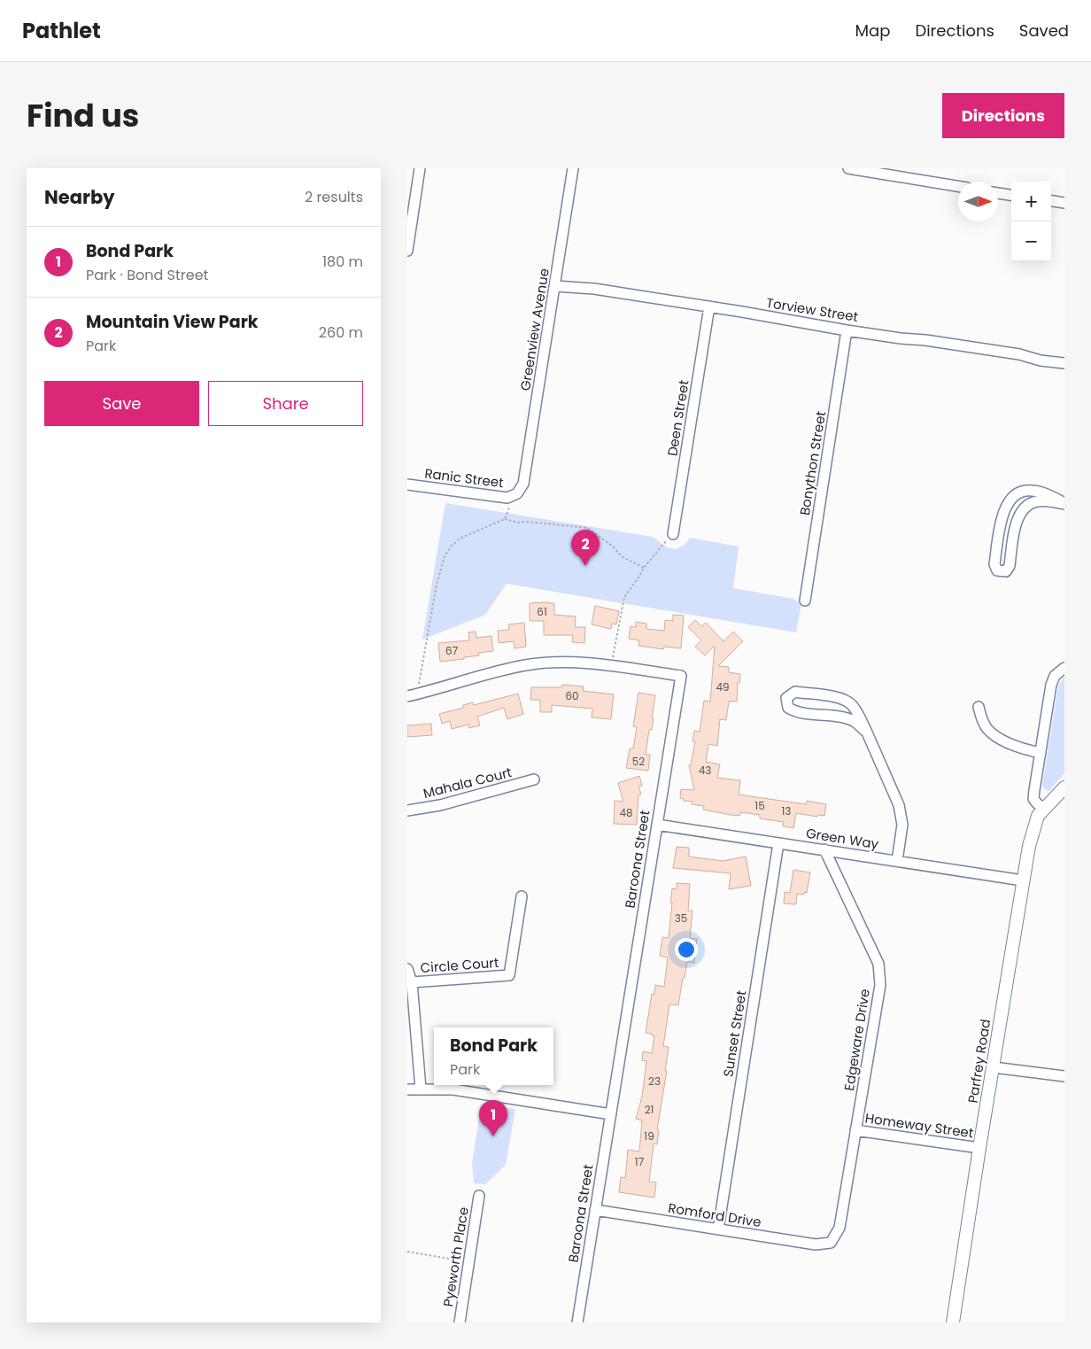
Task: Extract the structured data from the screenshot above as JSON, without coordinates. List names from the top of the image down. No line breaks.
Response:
{"streets":{"main road":["Parfrey Road"],"street":["Torview Street","Greenview Avenue","Deen Street","Bonython Street","Ranic Street","Mahala Court","Green Way","Baroona Street","Circle Court","Sunset Street","Edgeware Drive","Homeway Street","Romford Drive","Pyeworth Place"]},"crossings":[["Torview Street","Greenview Avenue"],["Torview Street","Deen Street"],["Torview Street","Bonython Street"],["Greenview Avenue","Ranic Street"],["Green Way","Baroona Street"],["Green Way","Sunset Street"],["Green Way","Edgeware Drive"],["Green Way","Parfrey Road"],["Baroona Street","Romford Drive"],["Sunset Street","Romford Drive"],["Edgeware Drive","Homeway Street"],["Edgeware Drive","Romford Drive"],["Parfrey Road","Homeway Street"]],"house_numbers":["61","67","49","60","52","43","15","13","48","35","23","21","19","17"],"north":"right","page":{"header":"Pathlet","nav":["Map","Directions","Saved"],"title":"Find us","buttons":["Directions",["Save","Share"]],"heading":["Nearby","2 results"],"map_buttons":["+","−"],"list":[{"mark":"1","name":"Bond Park","note":"Park · Bond Street","value":"180 m"},{"mark":"2","name":"Mountain View Park","note":"Park","value":"260 m"}],"pins":["2","1"],"popup":["Bond Park","Park"]}}
